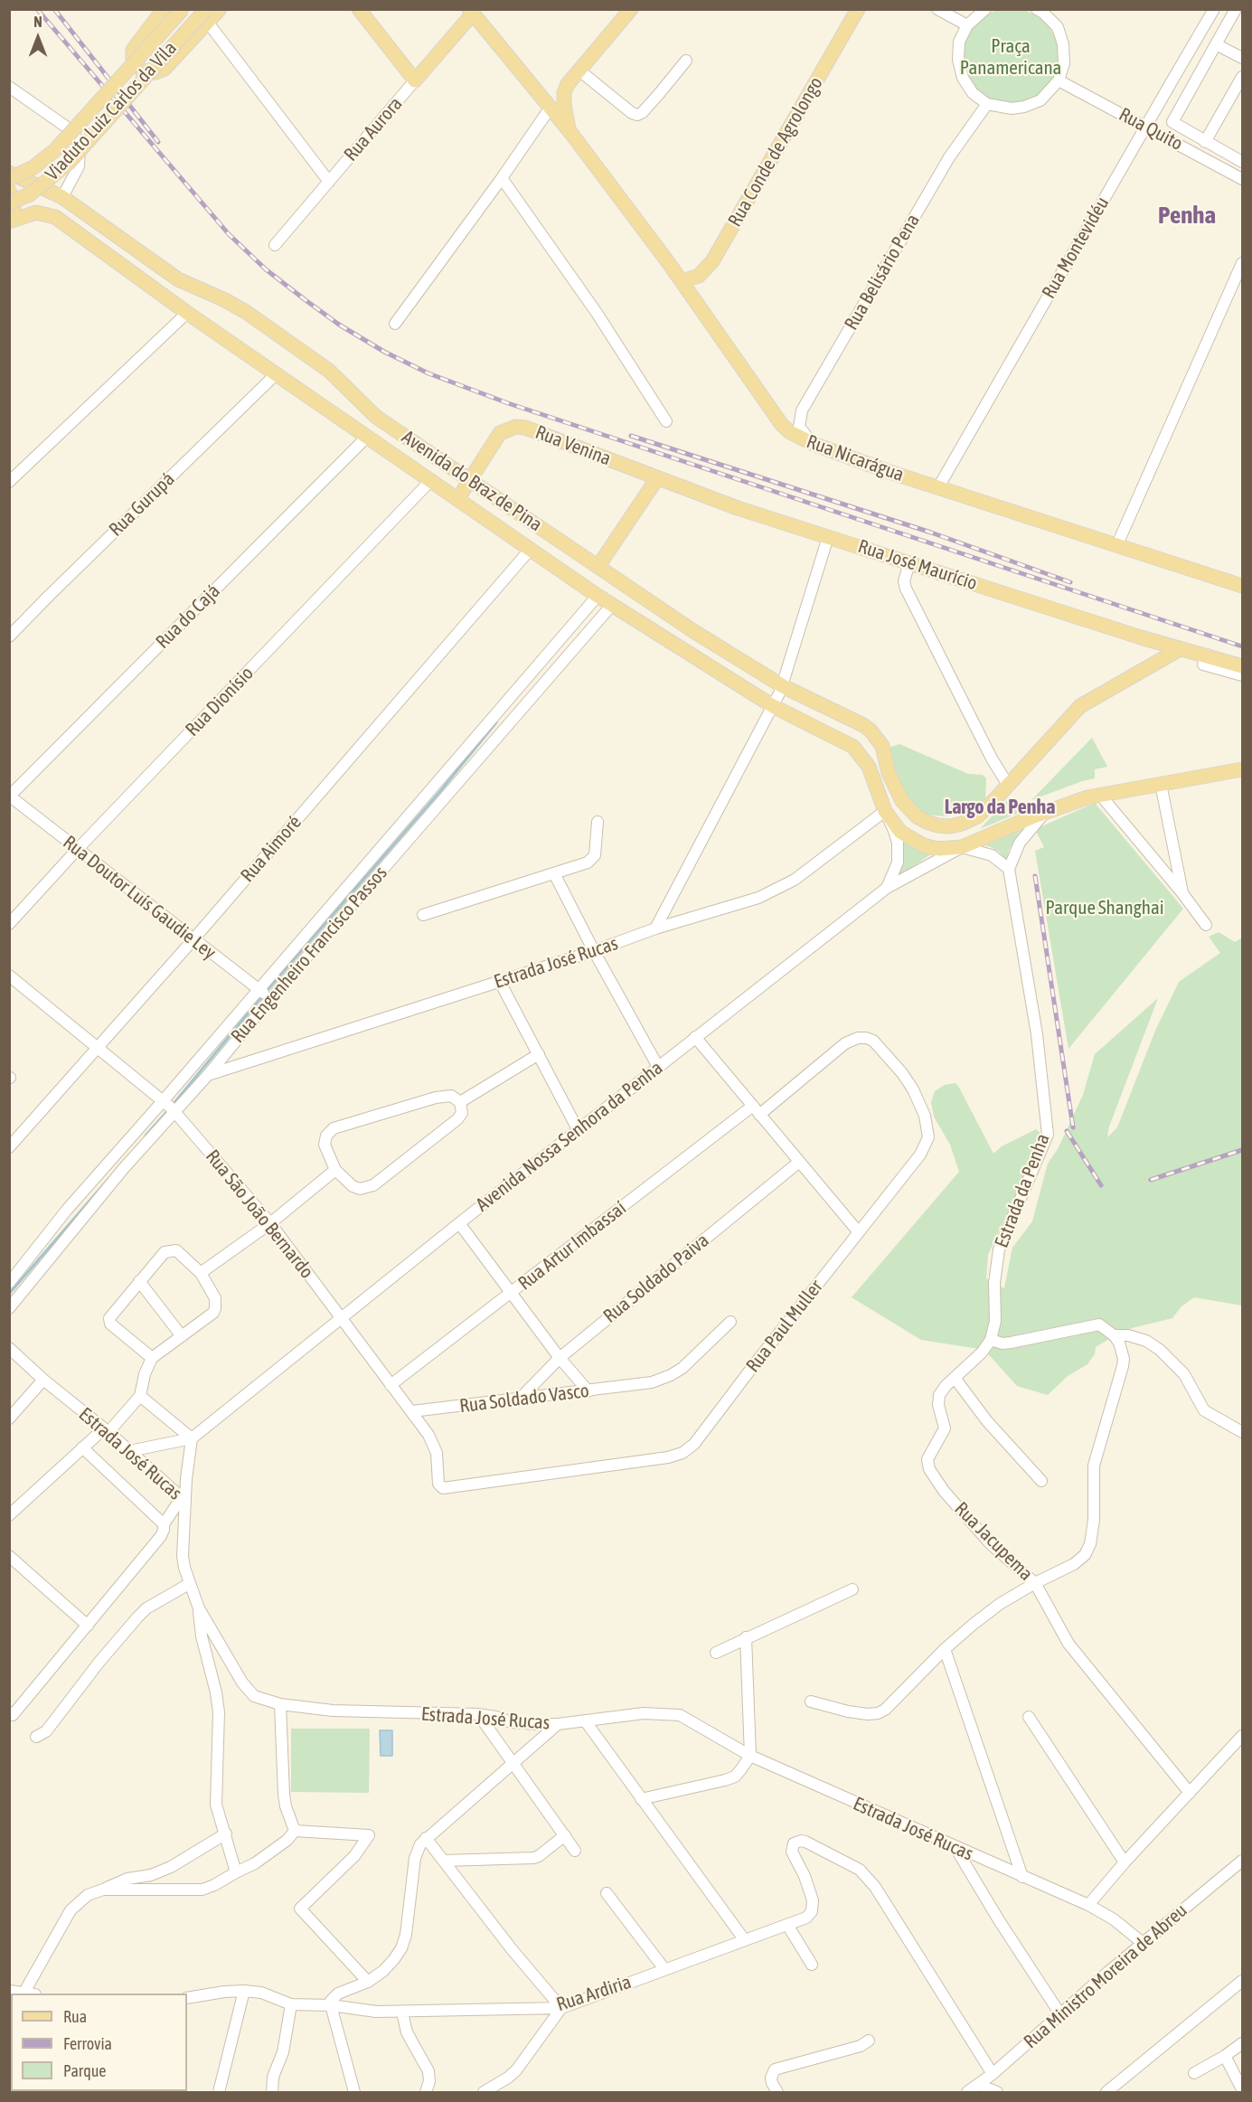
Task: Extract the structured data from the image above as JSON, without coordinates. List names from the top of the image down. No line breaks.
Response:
{"streets":{"main road":["Viaduto Luiz Carlos da Vila","Rua Aurora","Rua Conde de Agrolongo","Rua Venina","Rua Nicarágua","Avenida do Braz de Pina","Rua José Maurício"],"street":["Rua Quito","Rua Montevidéu","Rua Belisário Pena","Rua Gurupá","Rua do Cajá","Rua Dionísio","Rua Aimoré","Rua Doutor Luís Gaudie Ley","Rua Engenheiro Francisco Passos","Estrada José Rucas","Avenida Nossa Senhora da Penha","Estrada da Penha","Rua São João Bernardo","Rua Artur Imbassaí","Rua Soldado Paiva","Rua Paul Muller","Rua Soldado Vasco","Rua Jacupema","Rua Ministro Moreira de Abreu","Rua Ardiria"]},"crossings":[["Rua Aurora","Rua Nicarágua"],["Rua Quito","Rua Montevidéu"],["Rua Conde de Agrolongo","Rua Nicarágua"],["Rua Montevidéu","Rua Nicarágua"],["Rua Belisário Pena","Rua Nicarágua"],["Rua Venina","Avenida do Braz de Pina"],["Rua Venina","Rua José Maurício"],["Avenida do Braz de Pina","Rua Gurupá"],["Avenida do Braz de Pina","Rua do Cajá"],["Avenida do Braz de Pina","Rua Dionísio"],["Avenida do Braz de Pina","Rua Aimoré"],["Avenida do Braz de Pina","Rua Engenheiro Francisco Passos"],["Avenida do Braz de Pina","Estrada José Rucas"],["Avenida do Braz de Pina","Avenida Nossa Senhora da Penha"],["Rua do Cajá","Rua Doutor Luís Gaudie Ley"],["Rua Dionísio","Rua Doutor Luís Gaudie Ley"],["Rua Aimoré","Rua Doutor Luís Gaudie Ley"],["Rua Aimoré","Rua São João Bernardo"],["Rua Doutor Luís Gaudie Ley","Rua Engenheiro Francisco Passos"],["Rua Engenheiro Francisco Passos","Estrada José Rucas"],["Rua Engenheiro Francisco Passos","Rua São João Bernardo"],["Estrada José Rucas","Avenida Nossa Senhora da Penha"],["Estrada José Rucas","Rua Ministro Moreira de Abreu"],["Avenida Nossa Senhora da Penha","Rua São João Bernardo"],["Estrada da Penha","Rua Jacupema"],["Rua Artur Imbassaí","Rua Paul Muller"],["Rua Soldado Paiva","Rua Soldado Vasco"],["Rua Paul Muller","Rua Soldado Vasco"],["Rua Ministro Moreira de Abreu","Rua Ardiria"]],"districts":["Penha","Largo da Penha"],"parks":["Praça Panamericana","Parque Shanghai"],"legend":["Rua","Ferrovia","Parque"],"north":"top"}
